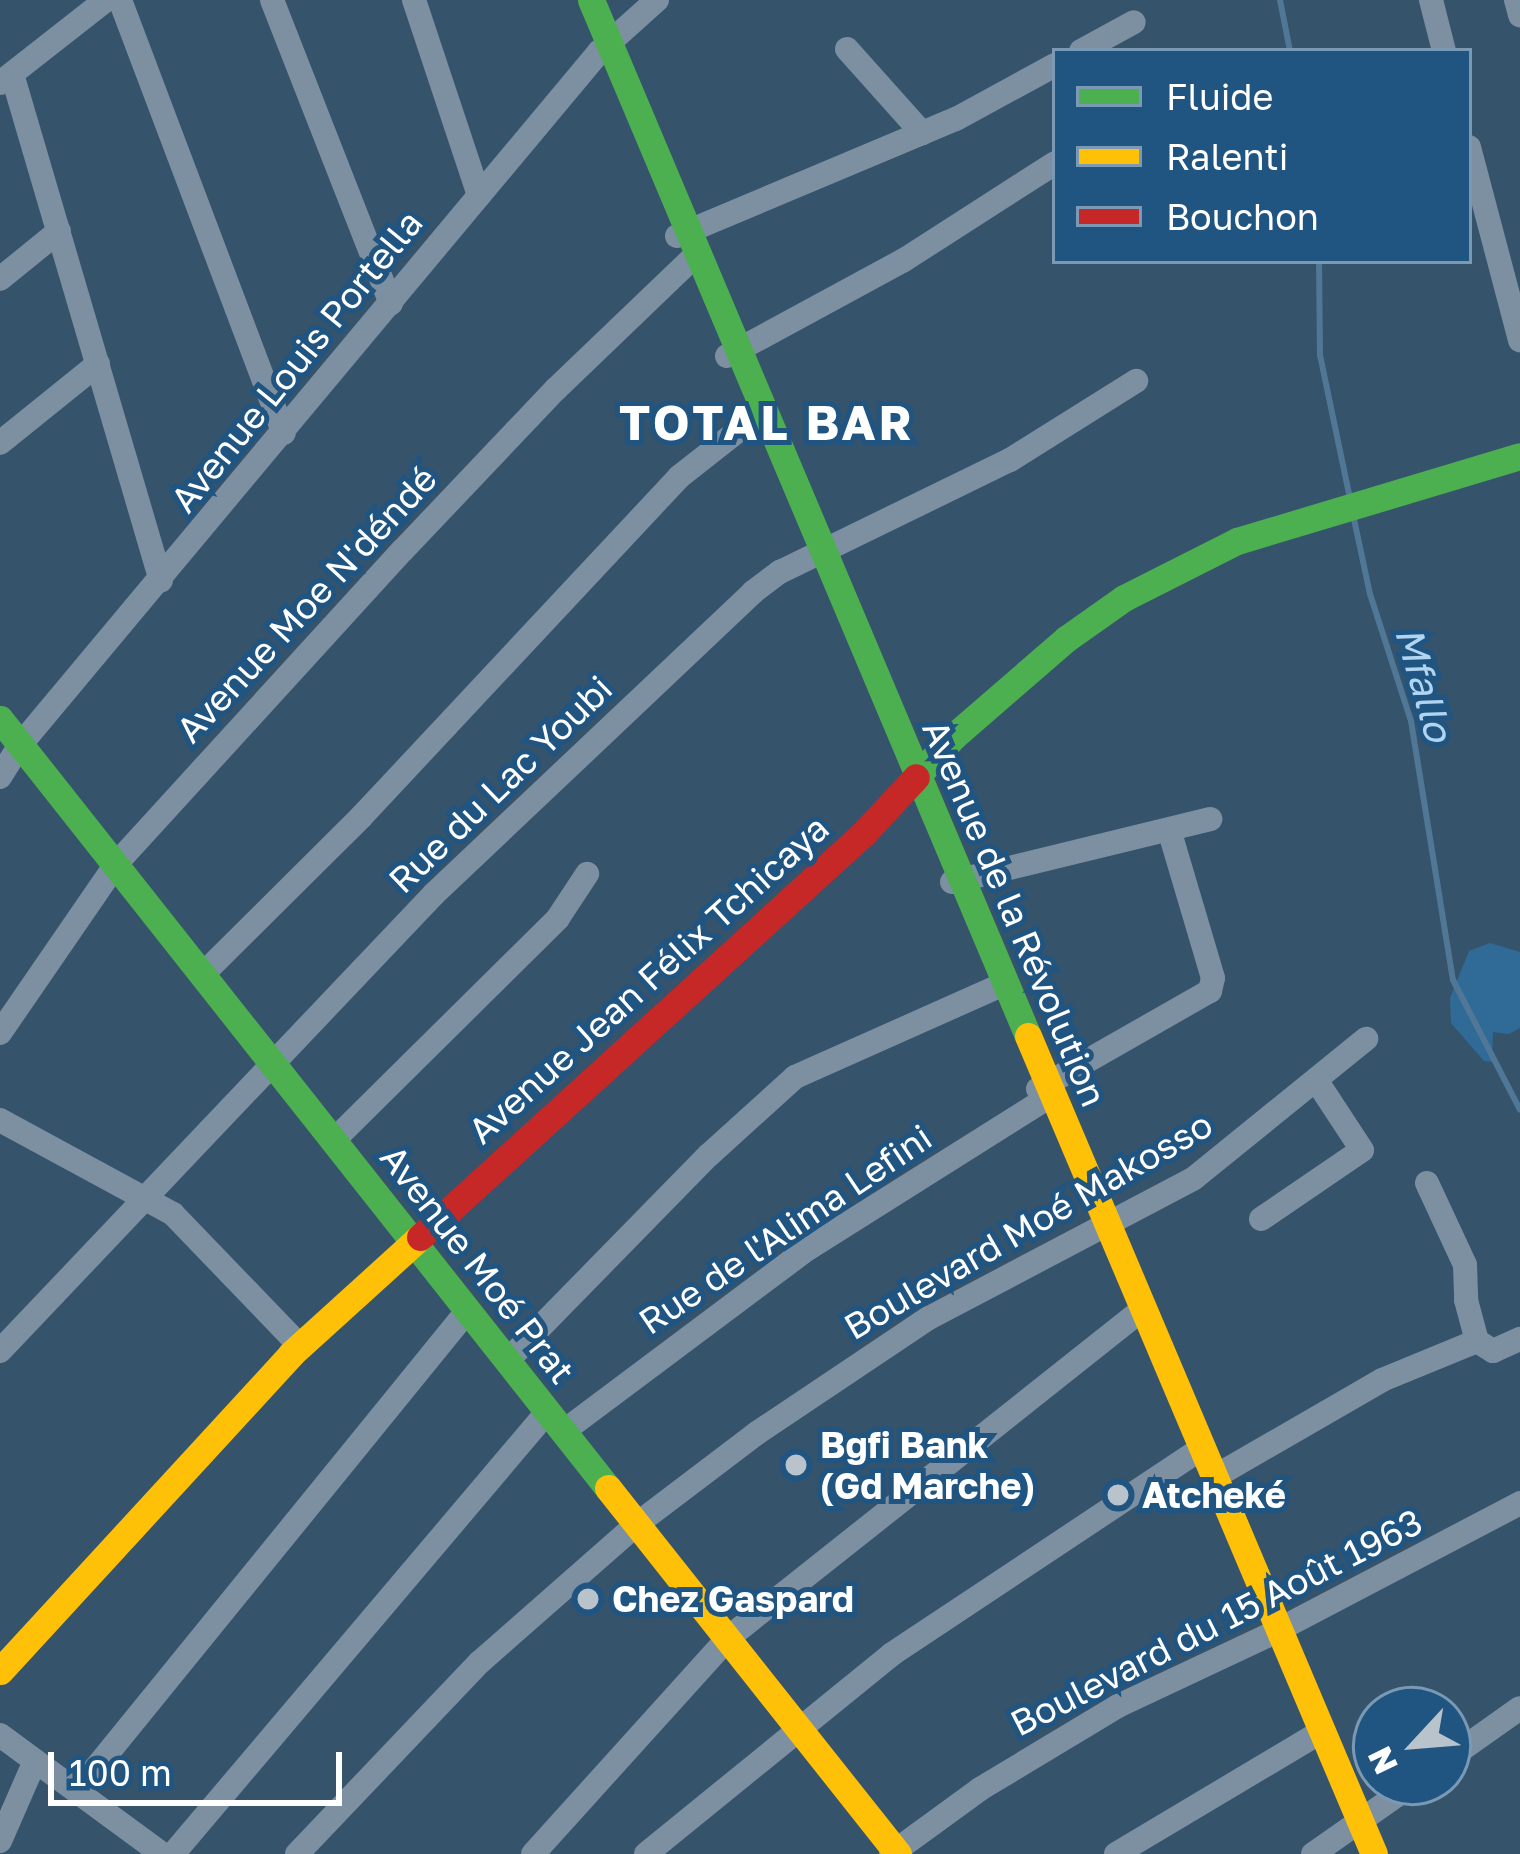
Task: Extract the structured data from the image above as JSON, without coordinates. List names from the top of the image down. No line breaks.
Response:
{"streets":{"street":["Avenue Louis Portella","Avenue Moe N'déndé","Rue du Lac Youbi","Avenue de la Révolution","Avenue Jean Félix Tchicaya","Boulevard Moé Makosso","Rue de l'Alima Lefini","Avenue Moé Prat","Boulevard du 15 Août 1963"]},"crossings":[["Avenue Louis Portella","Avenue de la Révolution"],["Avenue Louis Portella","Avenue Moé Prat"],["Avenue Moe N'déndé","Avenue de la Révolution"],["Avenue Moe N'déndé","Avenue Moé Prat"],["Rue du Lac Youbi","Avenue de la Révolution"],["Rue du Lac Youbi","Avenue Moé Prat"],["Avenue de la Révolution","Avenue Jean Félix Tchicaya"],["Avenue de la Révolution","Boulevard Moé Makosso"],["Avenue de la Révolution","Rue de l'Alima Lefini"],["Avenue de la Révolution","Boulevard du 15 Août 1963"],["Avenue Jean Félix Tchicaya","Avenue Moé Prat"],["Boulevard Moé Makosso","Avenue Moé Prat"],["Rue de l'Alima Lefini","Avenue Moé Prat"],["Avenue Moé Prat","Boulevard du 15 Août 1963"]],"districts":["TOTAL BAR"],"water":["Mfallo"],"places":["Bgfi Bank (Gd Marche)","Atcheké","Chez Gaspard"],"legend":["Fluide","Ralenti","Bouchon"],"scale_bar":"100 m","north":"bottom left"}
